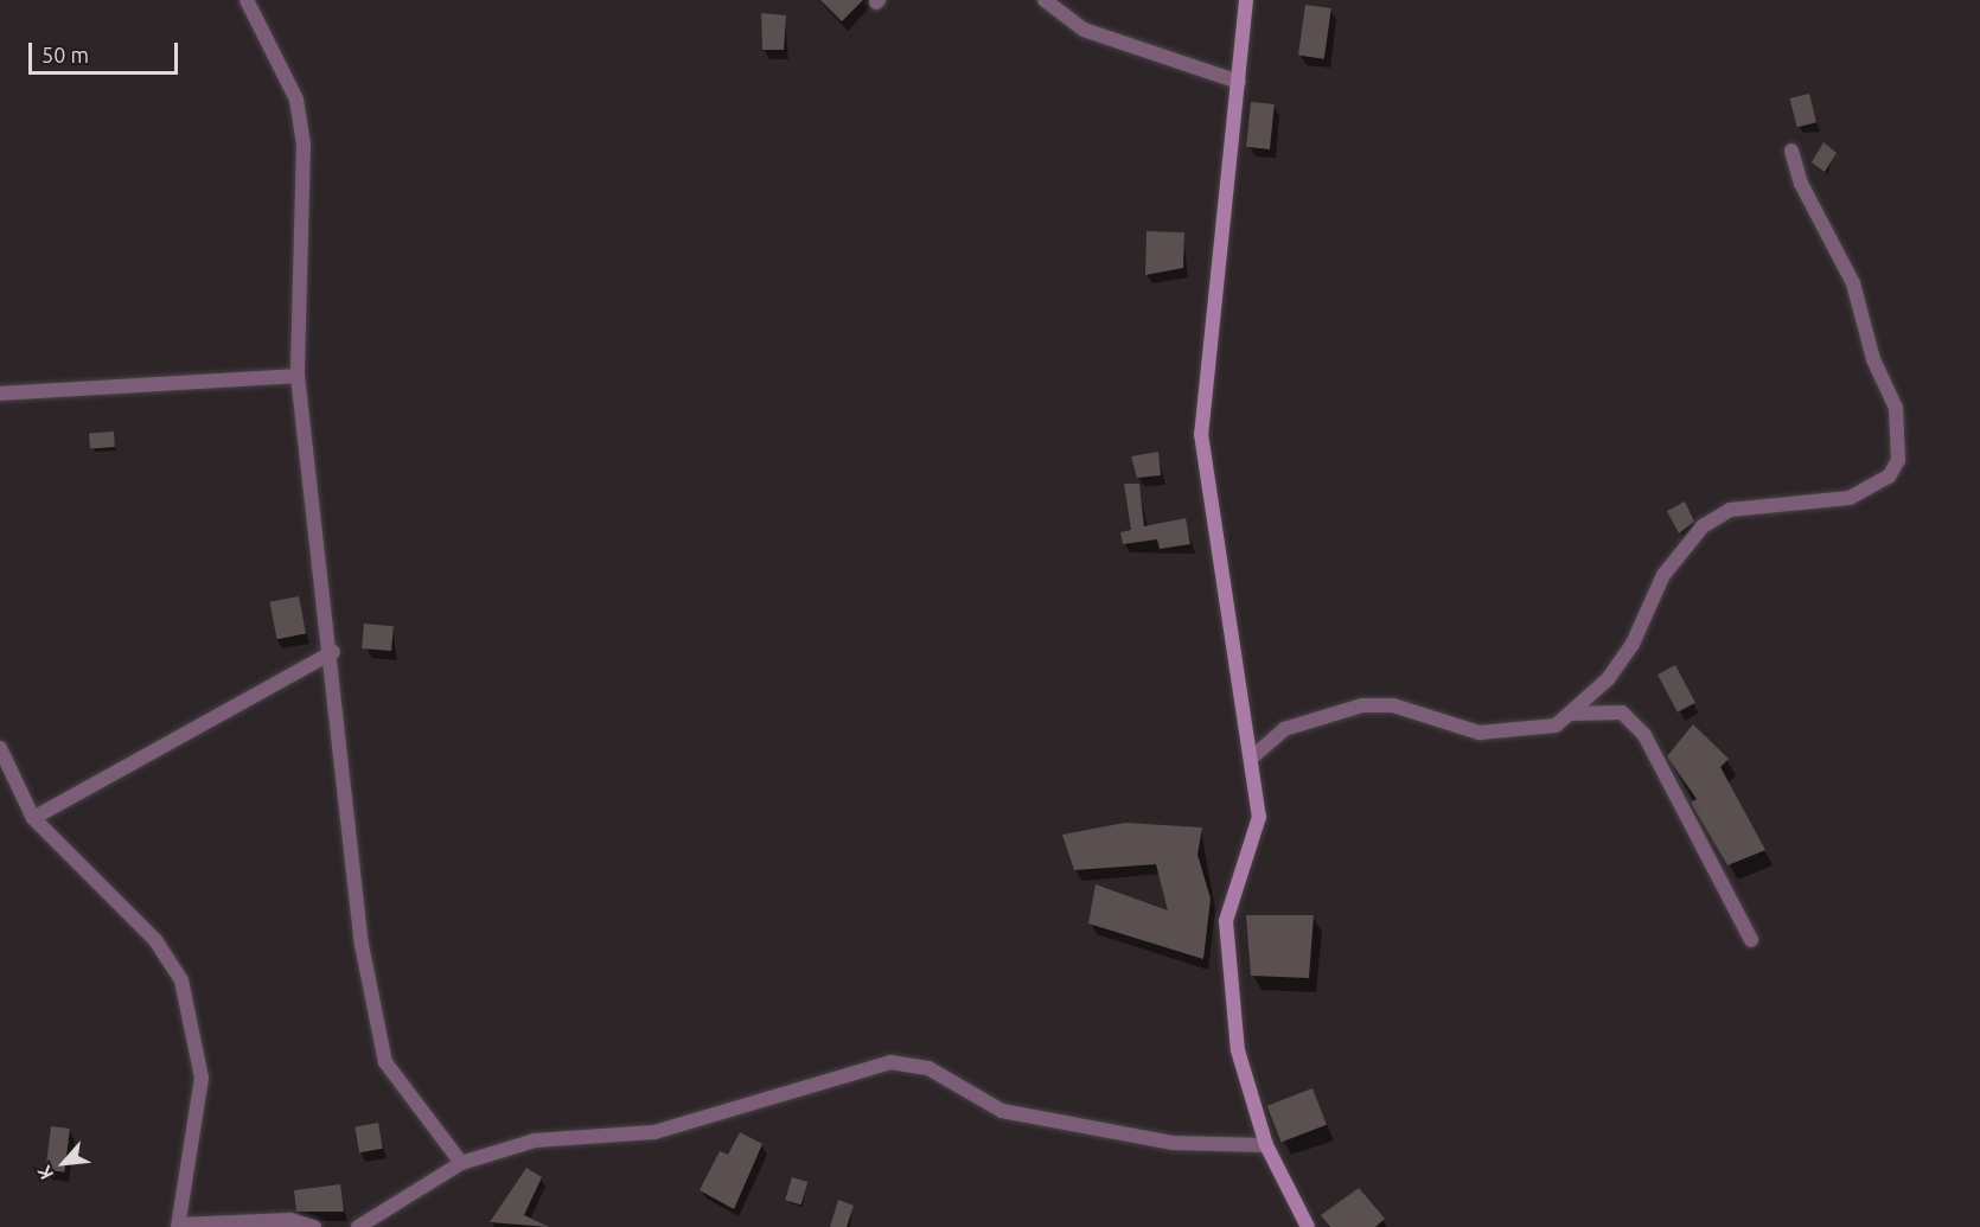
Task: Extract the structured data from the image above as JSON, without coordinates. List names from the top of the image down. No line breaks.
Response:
{"scale_bar":"50 m","north":"bottom left"}
